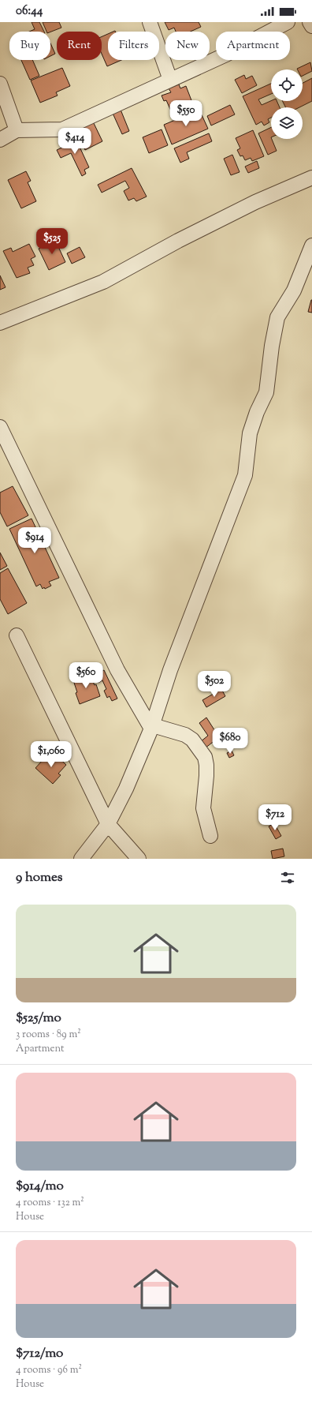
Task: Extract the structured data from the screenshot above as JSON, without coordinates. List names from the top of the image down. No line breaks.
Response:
{"page":{"status":"06:44","chip":["Buy","Rent","Filters","New","Apartment"],"price":["$550","$414","$525","$914","$560","$502","$680","$1,060","$712"],"heading":"9 homes","list":[{"name":"$525/mo","note":"3 rooms · 89 m² · Apartment"},{"name":"$914/mo","note":"4 rooms · 132 m² · House"},{"name":"$712/mo","note":"4 rooms · 96 m² · House"}]}}
